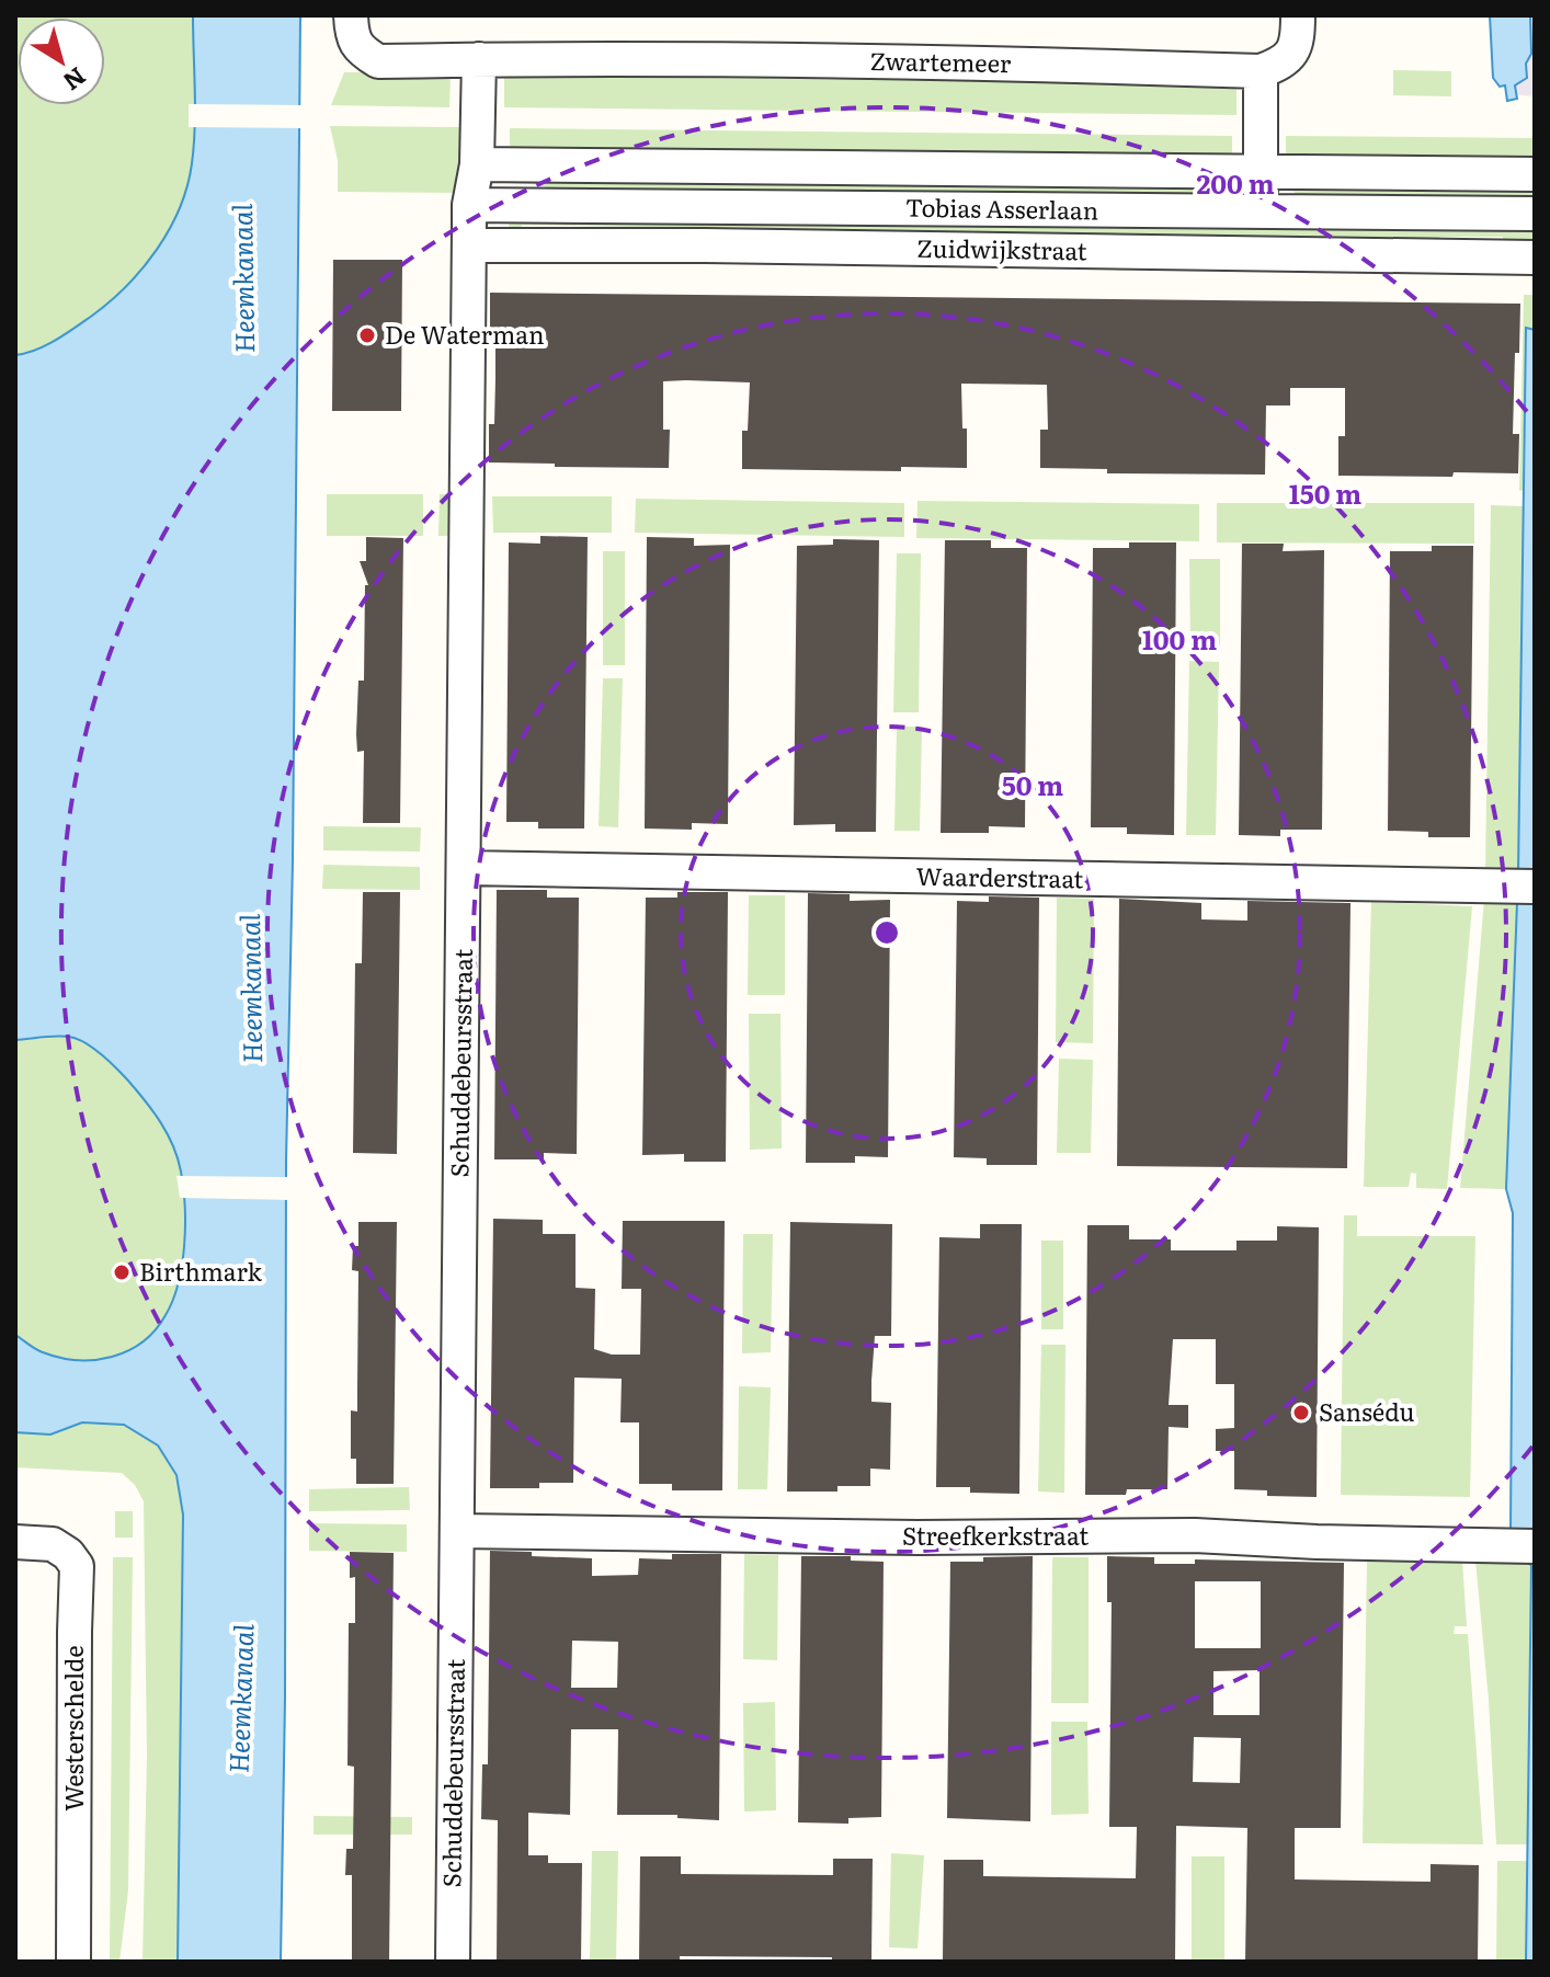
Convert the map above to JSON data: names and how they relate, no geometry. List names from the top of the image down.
{
  "streets": {
    "street": [
      "Zwartemeer",
      "Tobias Asserlaan",
      "Zuidwijkstraat",
      "Waarderstraat",
      "Schuddebeursstraat",
      "Streefkerkstraat",
      "Westerschelde"
    ]
  },
  "crossings": [
    ["Tobias Asserlaan", "Schuddebeursstraat"],
    ["Zuidwijkstraat", "Schuddebeursstraat"],
    ["Waarderstraat", "Schuddebeursstraat"],
    ["Schuddebeursstraat", "Streefkerkstraat"]
  ],
  "water": ["Heemkanaal"],
  "places": ["De Waterman", "Birthmark", "Sansédu"],
  "north": "bottom right",
  "rings": [
    "200 m",
    "150 m",
    "100 m",
    "50 m"
  ]
}
